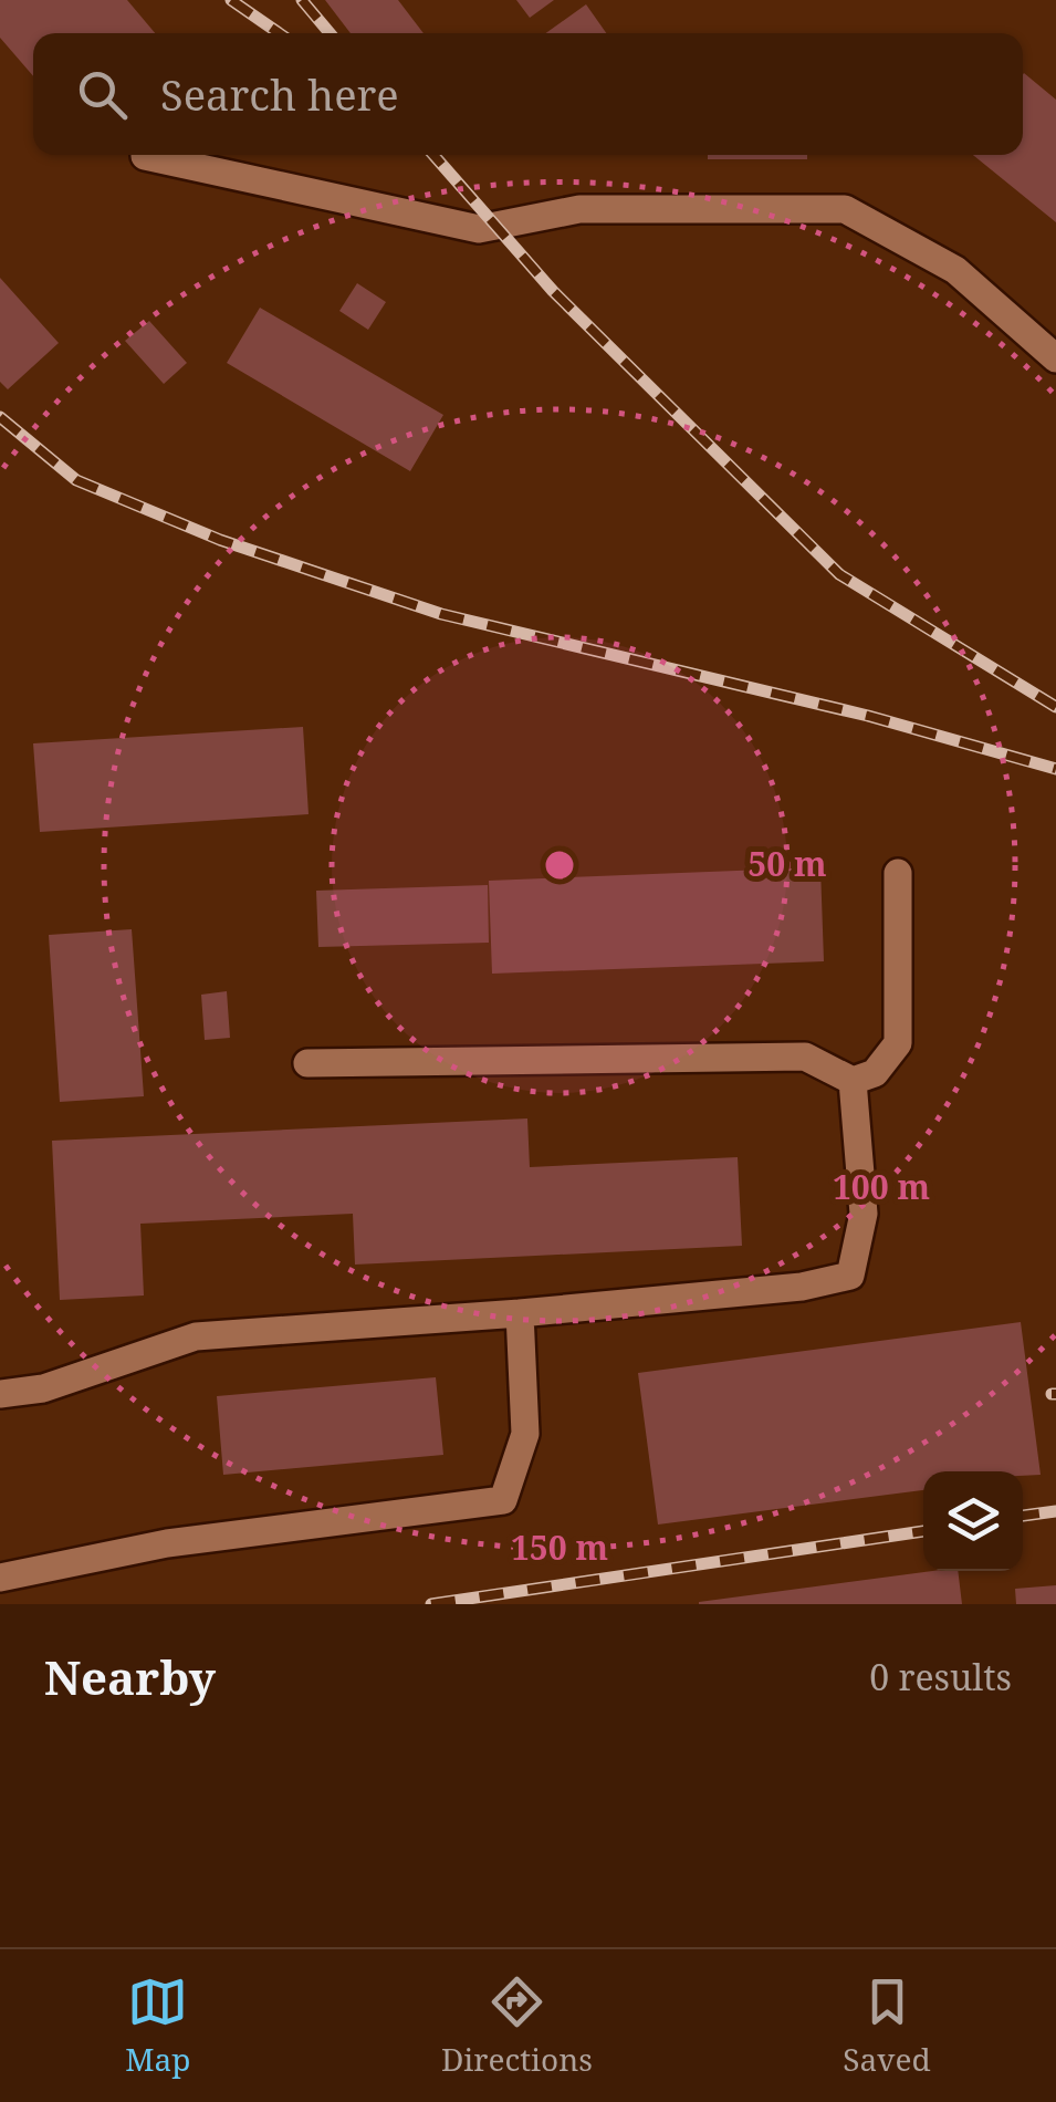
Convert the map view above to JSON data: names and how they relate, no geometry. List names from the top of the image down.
{
  "page": {
    "search": "Search here",
    "heading": ["Nearby", "0 results"],
    "nav": ["Map", "Directions", "Saved"]
  },
  "rings": ["50 m", "100 m", "150 m"]
}
